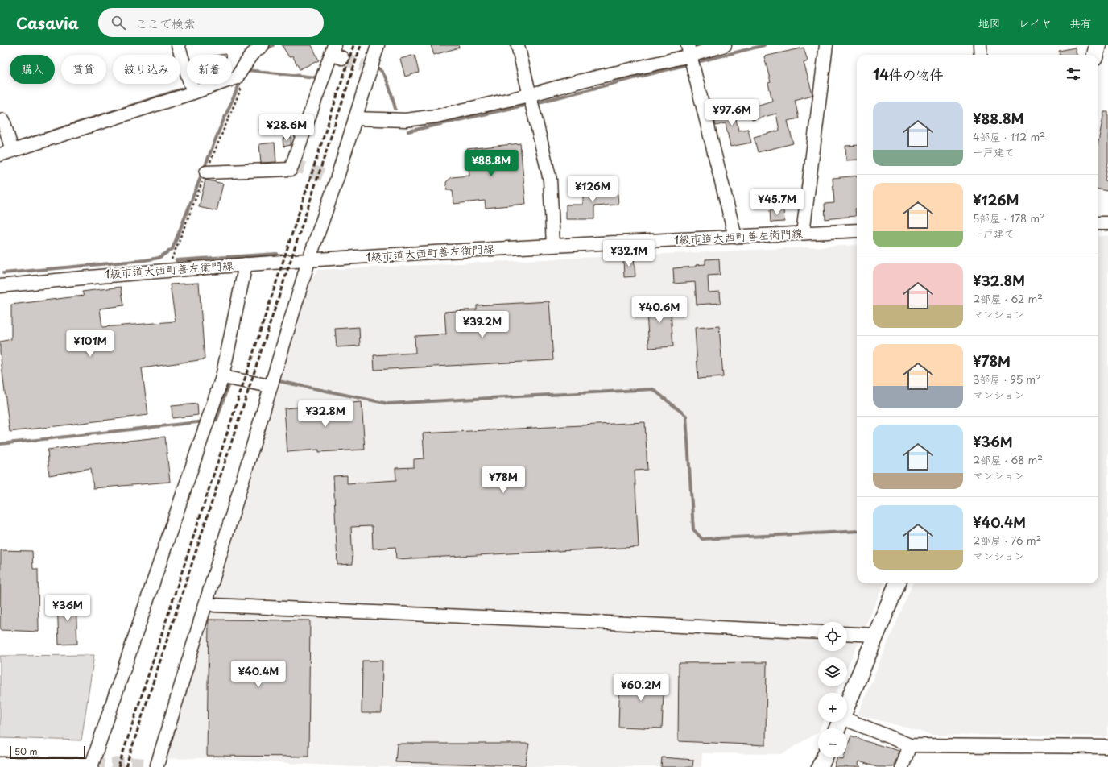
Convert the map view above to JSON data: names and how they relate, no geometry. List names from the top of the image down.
{
  "streets": {
    "street": ["1級市道大西町善左衛門線"]
  },
  "scale_bar": "50 m",
  "page": {
    "header": "Casavia",
    "search": "ここで検索",
    "nav": ["地図", "レイヤ", "共有"],
    "chip": [
      "購入",
      "賃貸",
      "絞り込み",
      "新着"
    ],
    "heading": "14件の物件",
    "list": [
      {
        "name": "¥88.8M",
        "note": "4部屋 · 112 m² · 一戸建て"
      },
      {
        "name": "¥126M",
        "note": "5部屋 · 178 m² · 一戸建て"
      },
      {
        "name": "¥32.8M",
        "note": "2部屋 · 62 m² · マンション"
      },
      {
        "name": "¥78M",
        "note": "3部屋 · 95 m² · マンション"
      },
      {
        "name": "¥36M",
        "note": "2部屋 · 68 m² · マンション"
      },
      {
        "name": "¥40.4M",
        "note": "2部屋 · 76 m² · マンション"
      }
    ],
    "price": [
      "¥97.6M",
      "¥28.6M",
      "¥88.8M",
      "¥126M",
      "¥45.7M",
      "¥32.1M",
      "¥40.6M",
      "¥39.2M",
      "¥101M",
      "¥32.8M",
      "¥78M",
      "¥36M",
      "¥40.4M",
      "¥60.2M"
    ],
    "map_buttons": ["+", "−"],
    "scale": "50 m"
  }
}
